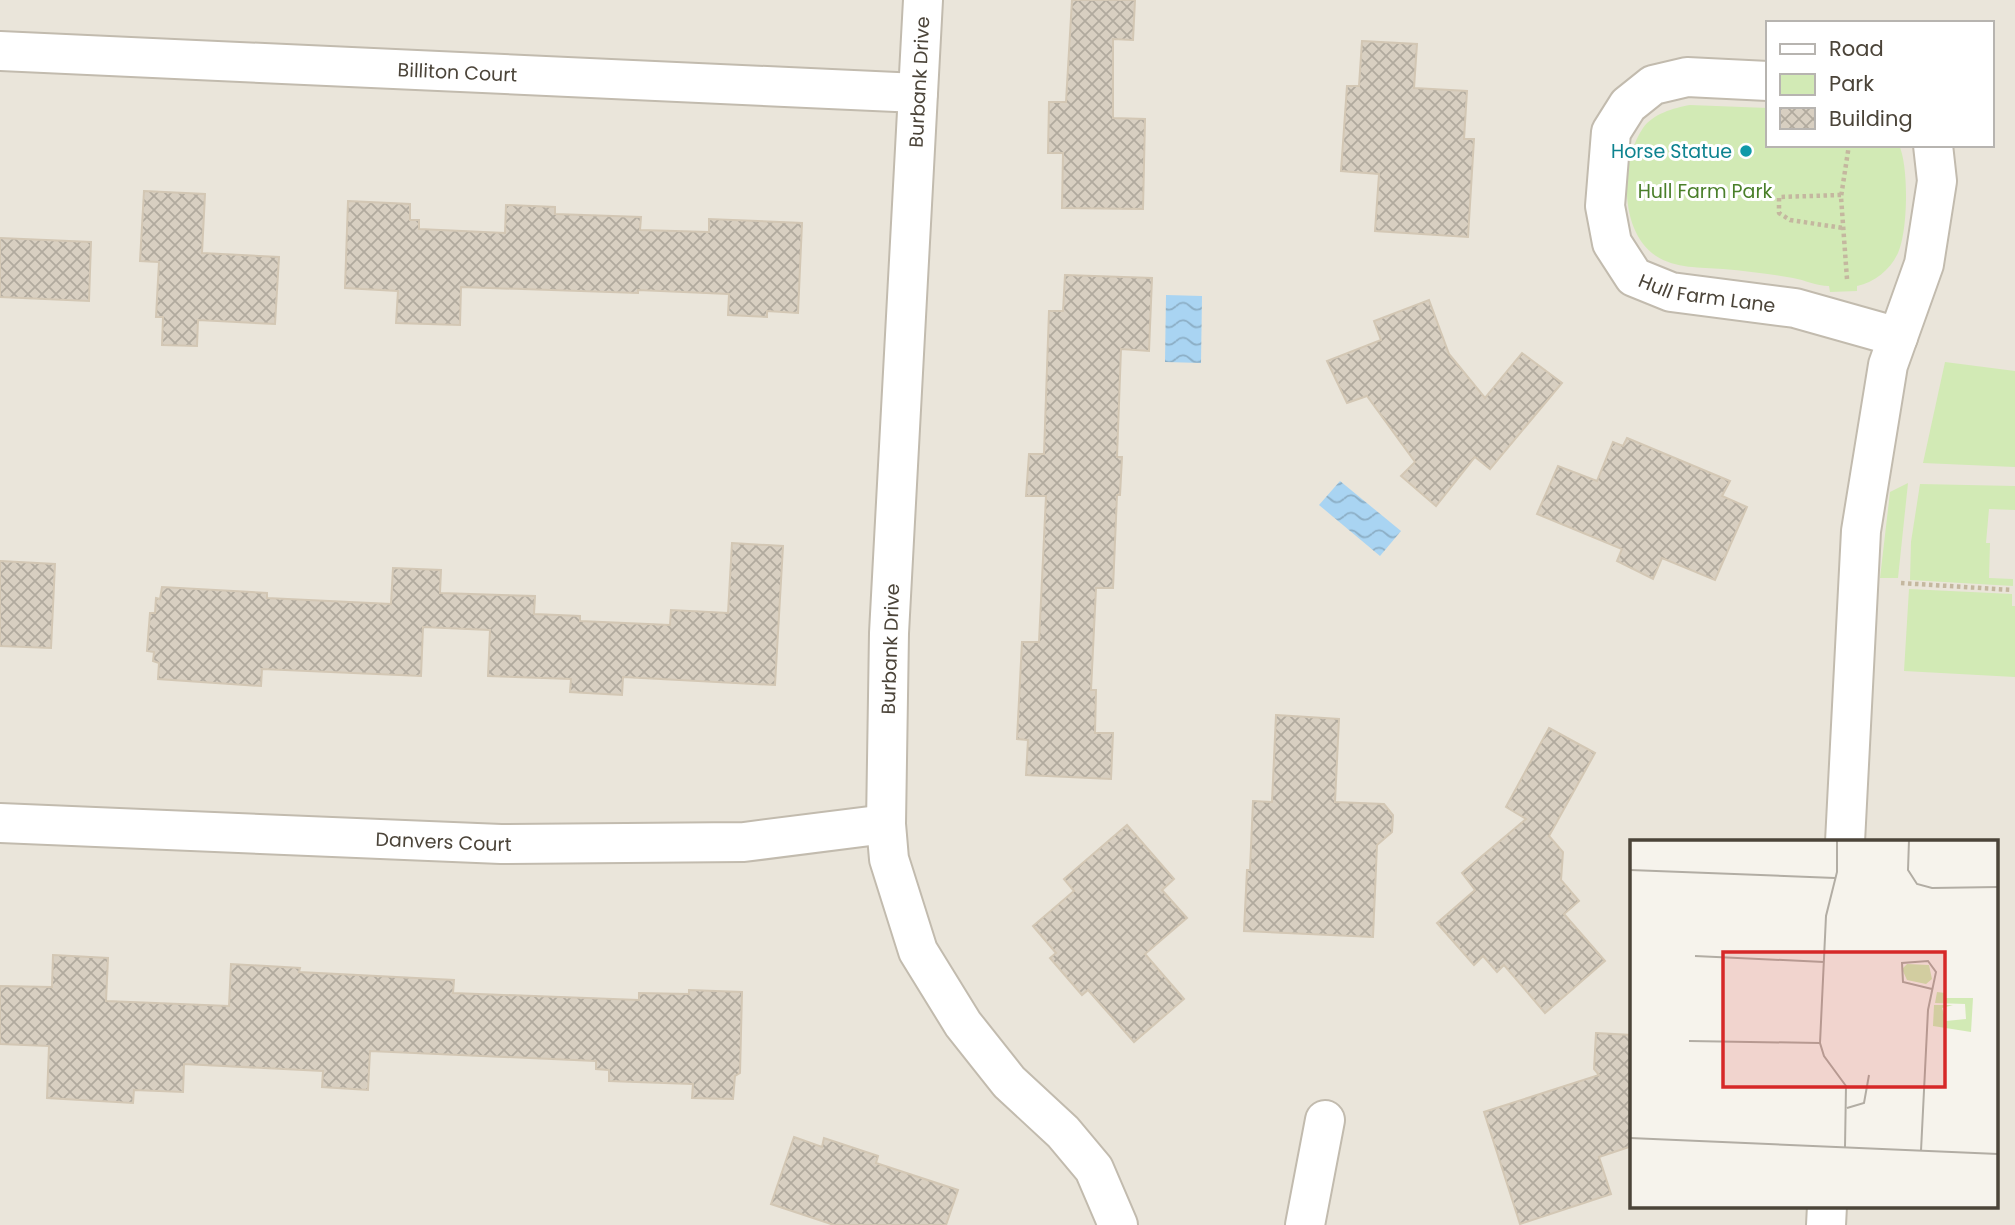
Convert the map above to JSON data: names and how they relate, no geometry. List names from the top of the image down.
{
  "streets": {
    "street": [
      "Billiton Court",
      "Burbank Drive",
      "Hull Farm Lane",
      "Danvers Court"
    ]
  },
  "crossings": [
    ["Billiton Court", "Burbank Drive"],
    ["Burbank Drive", "Danvers Court"]
  ],
  "parks": ["Hull Farm Park"],
  "places": ["Horse Statue"],
  "legend": ["Road", "Park", "Building"]
}
